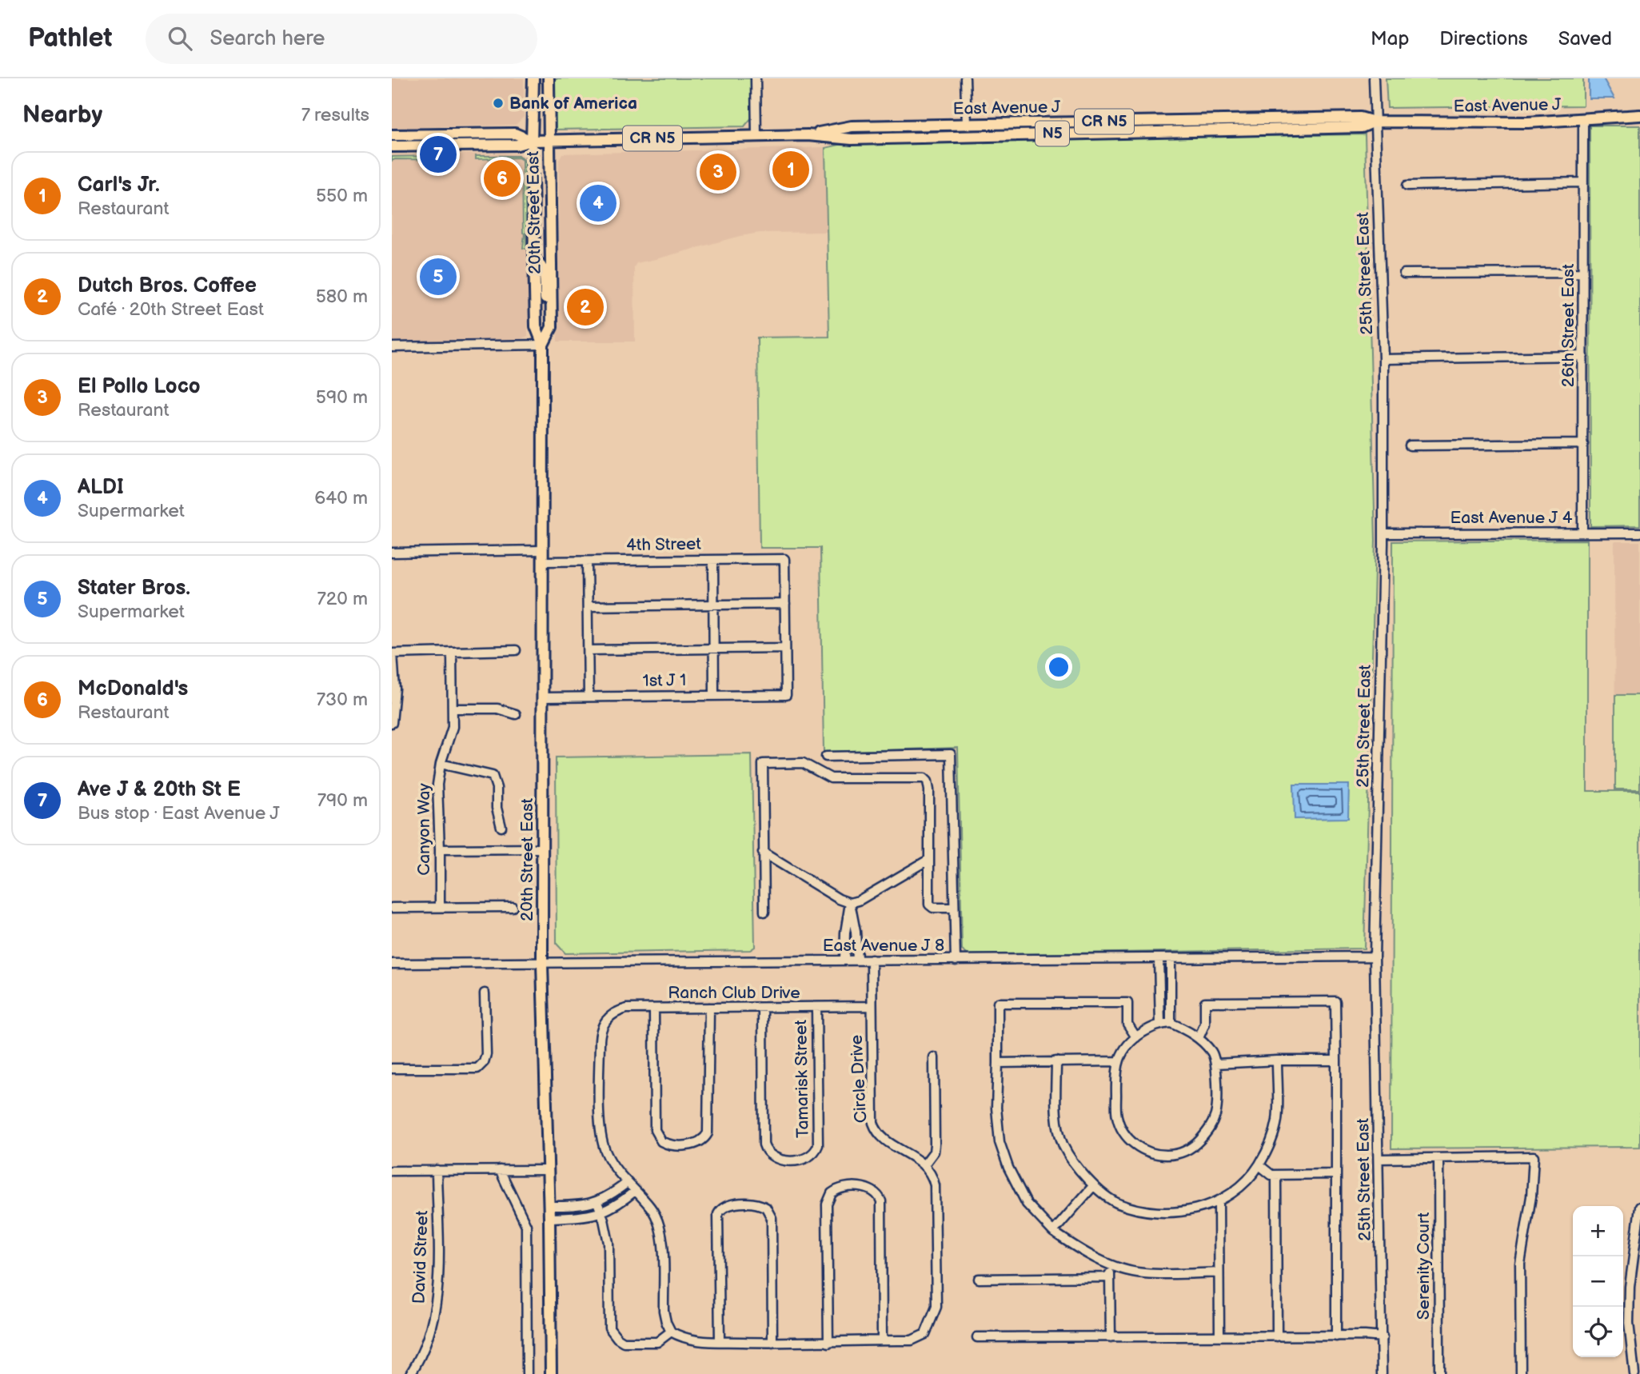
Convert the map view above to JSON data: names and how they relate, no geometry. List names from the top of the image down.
{
  "streets": {
    "main road": [
      "East Avenue J",
      "CR N5",
      "N5",
      "20th Street East"
    ],
    "street": [
      "25th Street East",
      "26th Street East",
      "East Avenue J 4",
      "4th Street",
      "1st J 1",
      "Canyon Way",
      "East Avenue J 8",
      "Ranch Club Drive",
      "Tamarisk Street",
      "Circle Drive",
      "David Street",
      "Serenity Court"
    ]
  },
  "crossings": [
    ["East Avenue J", "20th Street East"],
    ["East Avenue J", "25th Street East"],
    ["East Avenue J", "26th Street East"],
    ["20th Street East", "4th Street"],
    ["20th Street East", "1st J 1"],
    ["20th Street East", "East Avenue J 8"],
    ["25th Street East", "East Avenue J 4"],
    ["25th Street East", "East Avenue J 8"],
    ["26th Street East", "East Avenue J 4"],
    ["East Avenue J 8", "Circle Drive"],
    ["Ranch Club Drive", "Tamarisk Street"],
    ["Ranch Club Drive", "Circle Drive"]
  ],
  "places": ["Bank of America"],
  "page": {
    "header": "Pathlet",
    "search": "Search here",
    "nav": ["Map", "Directions", "Saved"],
    "heading": ["Nearby", "7 results"],
    "pins": [
      "7",
      "1",
      "3",
      "6",
      "4",
      "5",
      "2"
    ],
    "list": [
      {
        "mark": "1",
        "name": "Carl's Jr.",
        "note": "Restaurant",
        "value": "550 m"
      },
      {
        "mark": "2",
        "name": "Dutch Bros. Coffee",
        "note": "Café · 20th Street East",
        "value": "580 m"
      },
      {
        "mark": "3",
        "name": "El Pollo Loco",
        "note": "Restaurant",
        "value": "590 m"
      },
      {
        "mark": "4",
        "name": "ALDI",
        "note": "Supermarket",
        "value": "640 m"
      },
      {
        "mark": "5",
        "name": "Stater Bros.",
        "note": "Supermarket",
        "value": "720 m"
      },
      {
        "mark": "6",
        "name": "McDonald's",
        "note": "Restaurant",
        "value": "730 m"
      },
      {
        "mark": "7",
        "name": "Ave J & 20th St E",
        "note": "Bus stop · East Avenue J",
        "value": "790 m"
      }
    ],
    "map_buttons": ["+", "−"]
  }
}
